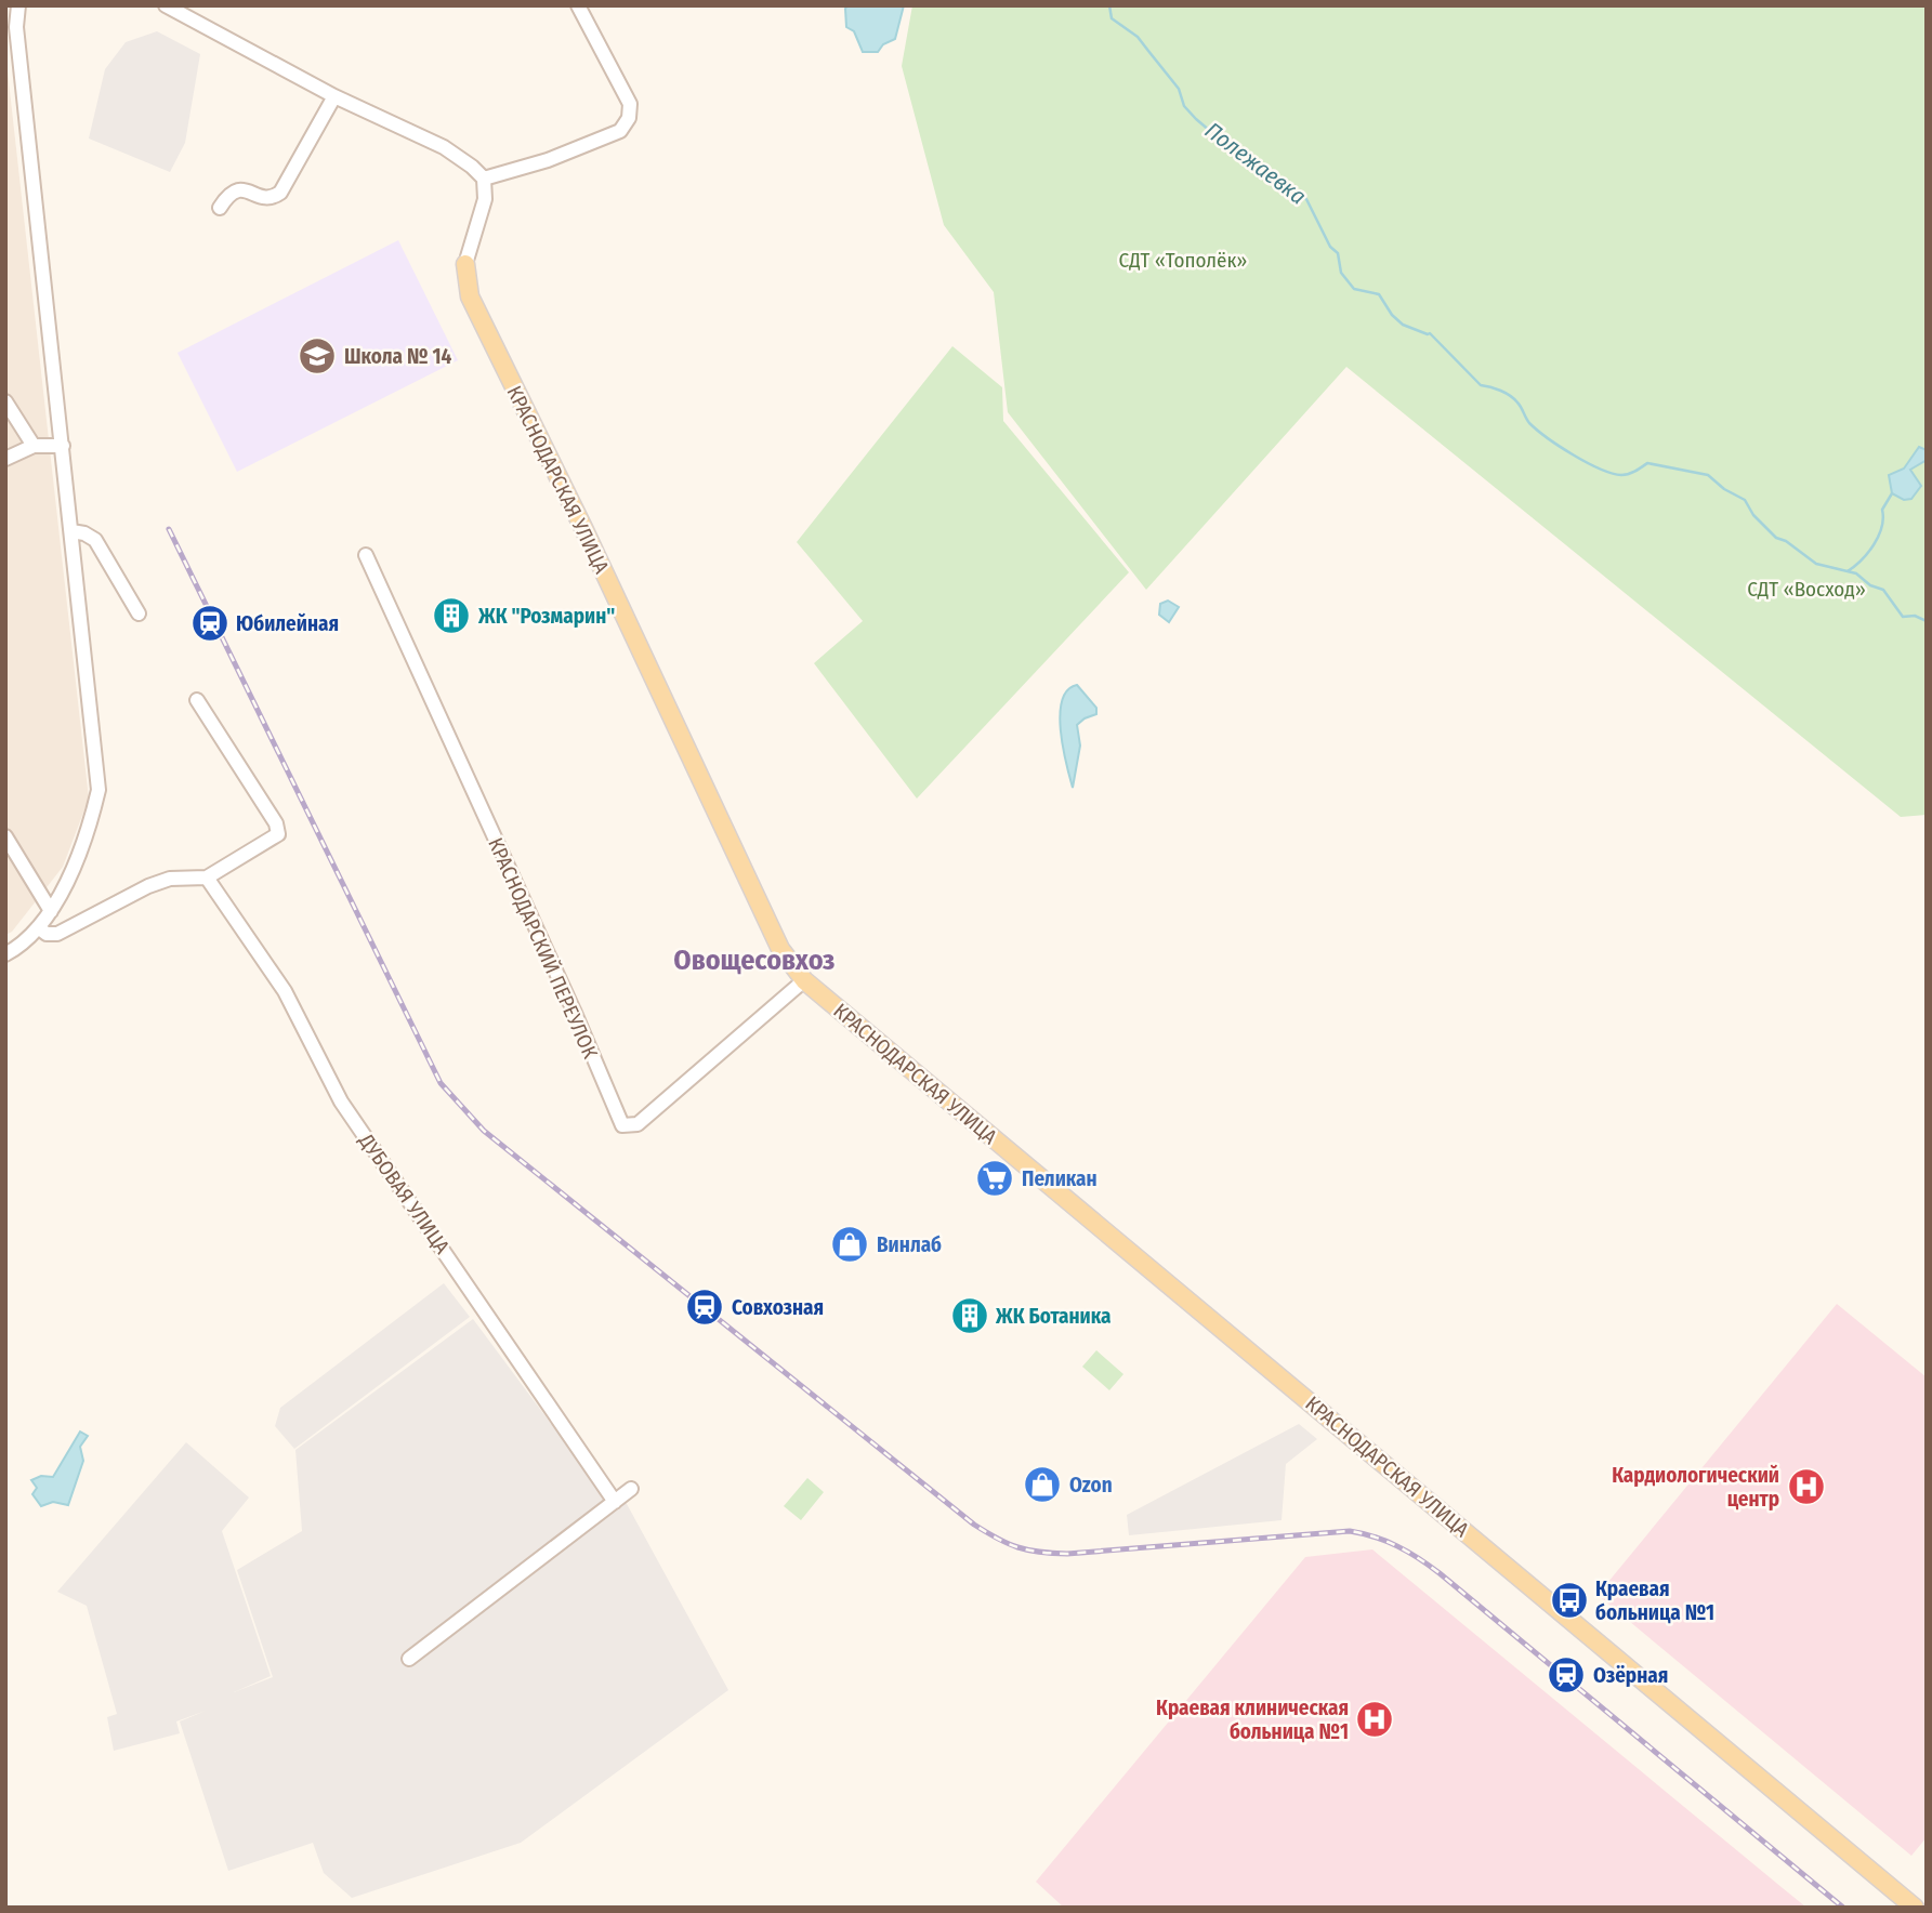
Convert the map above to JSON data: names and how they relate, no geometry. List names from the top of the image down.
{
  "streets": {
    "main road": ["КРАСНОДАРСКАЯ УЛИЦА"],
    "street": ["КРАСНОДАРСКИЙ ПЕРЕУЛОК", "ДУБОВАЯ УЛИЦА"]
  },
  "crossings": [
    ["КРАСНОДАРСКАЯ УЛИЦА", "КРАСНОДАРСКИЙ ПЕРЕУЛОК"]
  ],
  "districts": ["Овощесовхоз"],
  "water": ["Полежаевка"],
  "parks": ["СДТ «Тополёк»", "СДТ «Восход»"],
  "places": {
    "school or university": ["Школа № 14"],
    "building": ["ЖК \"Розмарин\"", "ЖК Ботаника"],
    "station": ["Юбилейная", "Совхозная", "Озёрная"],
    "supermarket": ["Пеликан"],
    "shop": ["Винлаб", "Ozon"],
    "hospital": ["Кардиологический центр", "Краевая клиническая больница №1"],
    "bus stop": ["Краевая больница №1"]
  }
}
